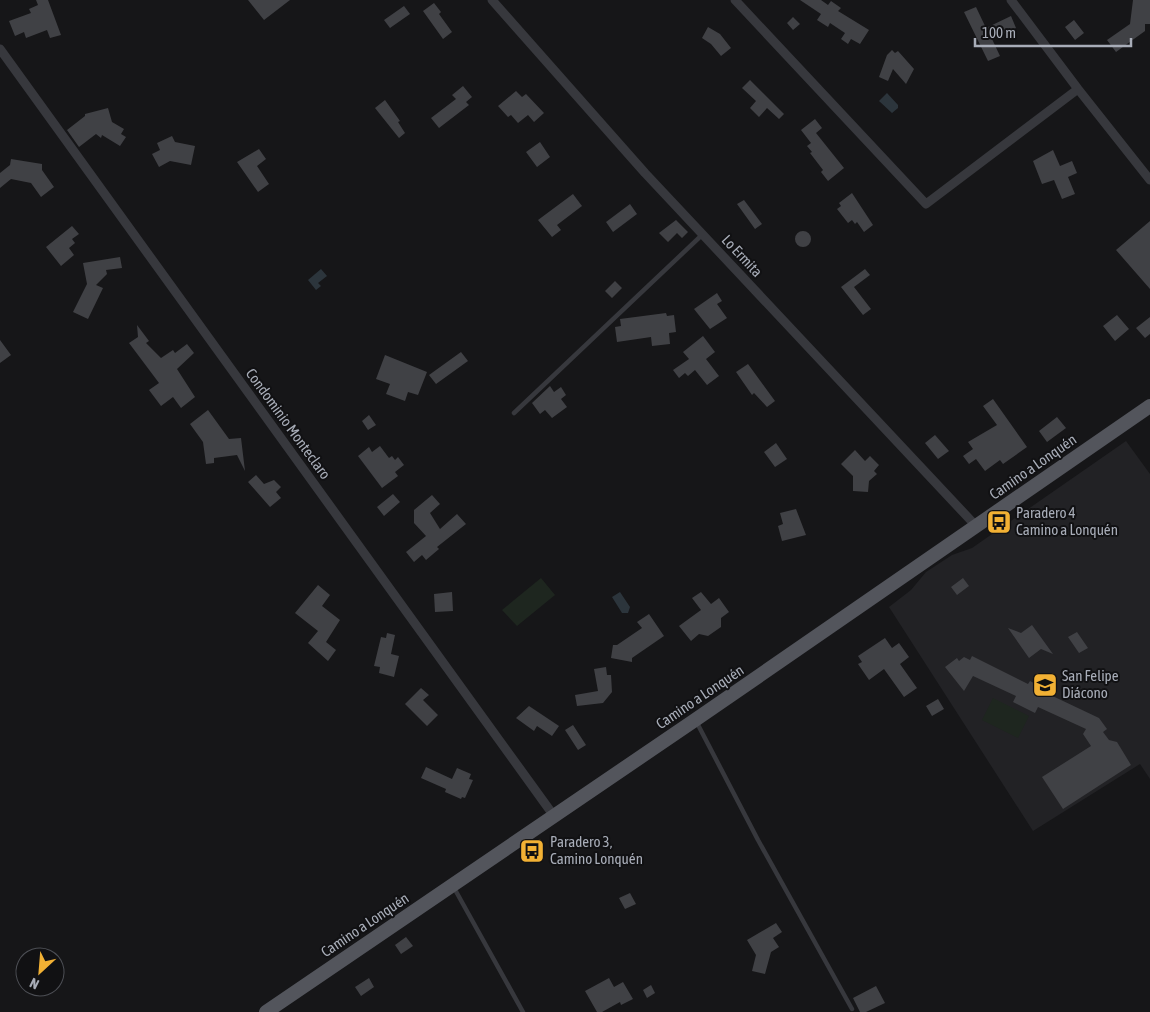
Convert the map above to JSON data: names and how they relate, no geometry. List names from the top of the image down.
{
  "streets": {
    "main road": ["Camino a Lonquén"],
    "street": ["Lo Ermita", "Condominio Monteclaro"]
  },
  "crossings": [
    ["Lo Ermita", "Camino a Lonquén"],
    ["Condominio Monteclaro", "Camino a Lonquén"]
  ],
  "places": {
    "bus stop": ["Paradero 4 Camino a Lonquén", "Paradero 3, Camino Lonquén"],
    "school or university": ["San Felipe Diácono"]
  },
  "scale_bar": "100 m",
  "north": "bottom left"
}
